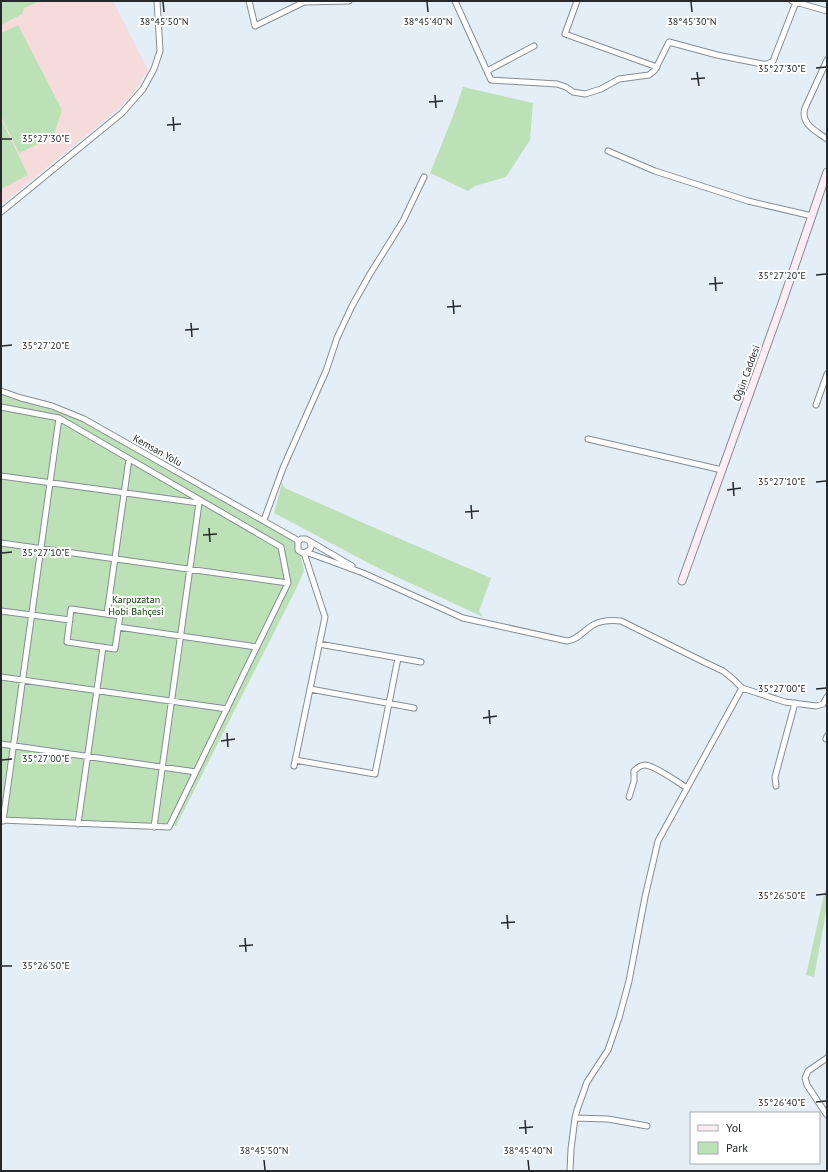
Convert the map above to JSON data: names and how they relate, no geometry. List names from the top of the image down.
{
  "streets": {
    "street": ["Öğün Caddesi", "Kemsan Yolu"]
  },
  "parks": ["Karpuzatan Hobi Bahçesi"],
  "legend": ["Yol", "Park"],
  "coordinates": [
    "38°45'50\"N",
    "38°45'40\"N",
    "38°45'30\"N",
    "35°27'30\"E",
    "35°27'20\"E",
    "35°27'10\"E",
    "35°27'00\"E",
    "35°26'50\"E",
    "35°26'40\"E"
  ]
}
